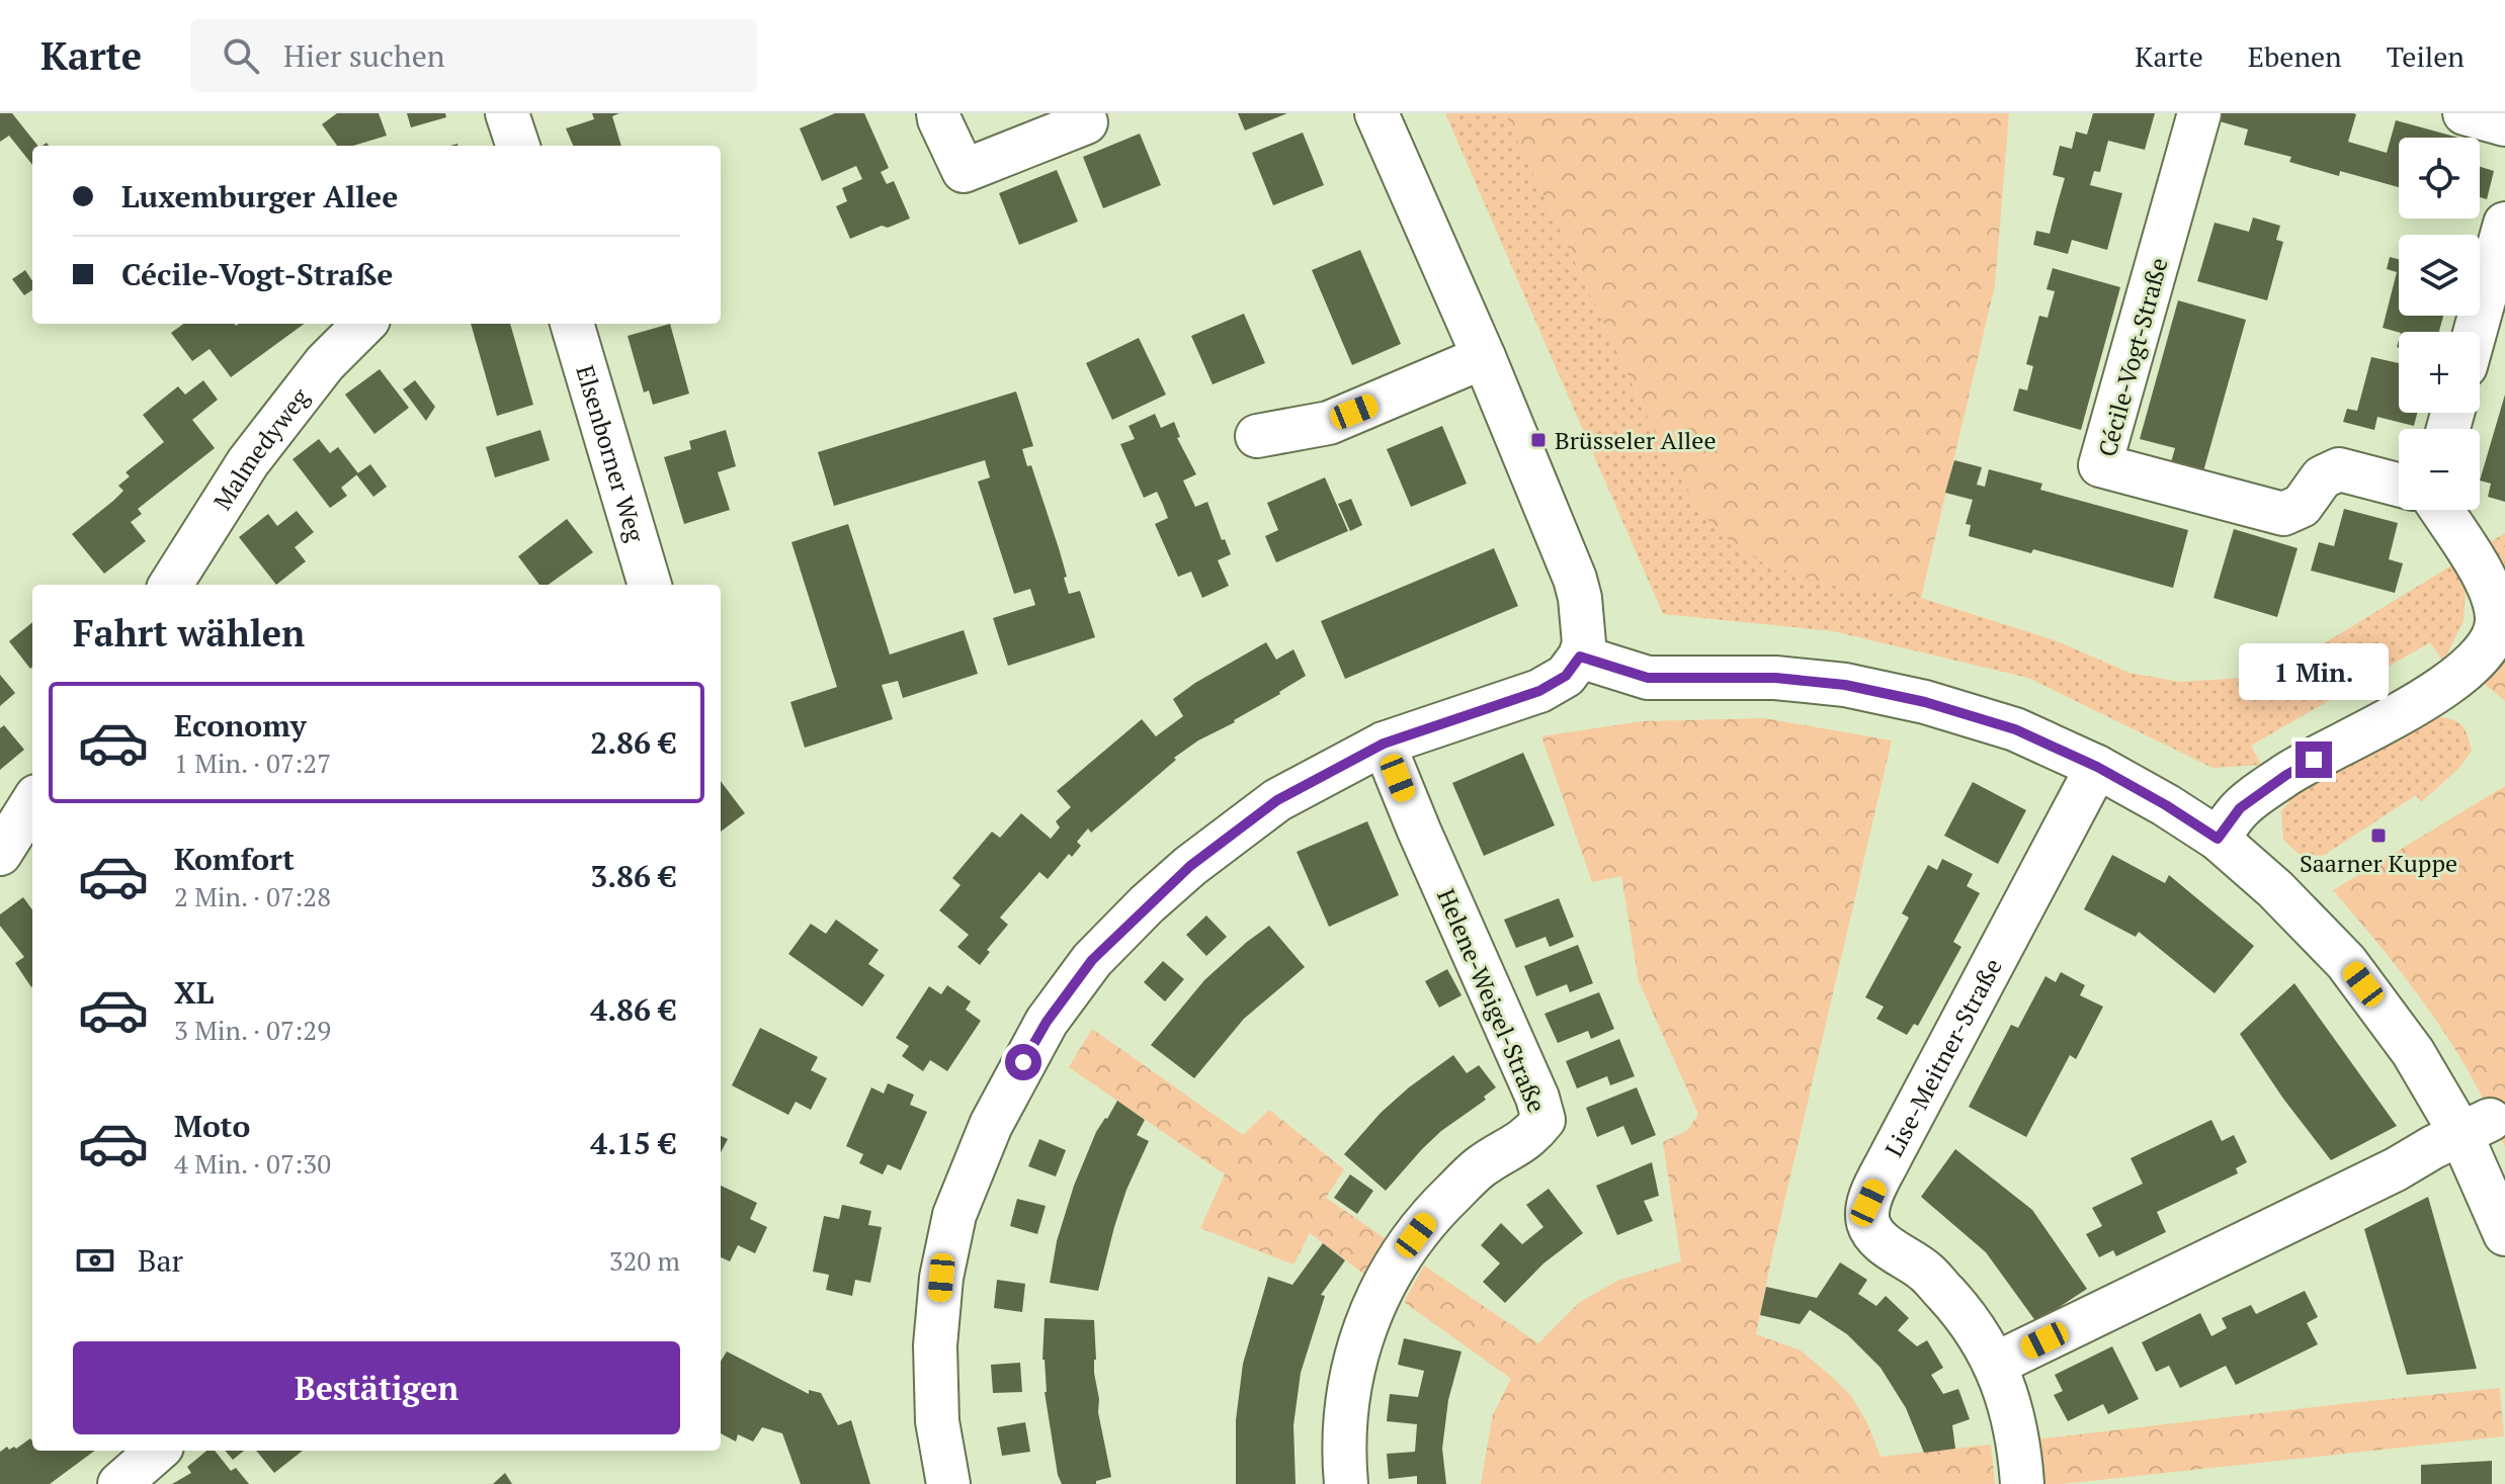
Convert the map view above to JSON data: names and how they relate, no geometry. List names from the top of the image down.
{
  "streets": {
    "street": [
      "Cécile-Vogt-Straße",
      "Malmedyweg",
      "Elsenborner Weg",
      "Helene-Weigel-Straße",
      "Lise-Meitner-Straße"
    ]
  },
  "places": {
    "transit": ["Brüsseler Allee", "Saarner Kuppe"]
  },
  "page": {
    "header": "Karte",
    "search": "Hier suchen",
    "nav": ["Karte", "Ebenen", "Teilen"],
    "map_buttons": ["+", "−"],
    "banner": ["Luxemburger Allee", "Cécile-Vogt-Straße"],
    "heading": "Fahrt wählen",
    "bubble": "1 Min.",
    "list": [
      {
        "name": "Economy",
        "note": "1 Min. · 07:27",
        "value": "2.86 €"
      },
      {
        "name": "Komfort",
        "note": "2 Min. · 07:28",
        "value": "3.86 €"
      },
      {
        "name": "XL",
        "note": "3 Min. · 07:29",
        "value": "4.86 €"
      },
      {
        "name": "Moto",
        "note": "4 Min. · 07:30",
        "value": "4.15 €"
      }
    ],
    "pay": ["Bar", "320 m"],
    "buttons": "Bestätigen"
  }
}
